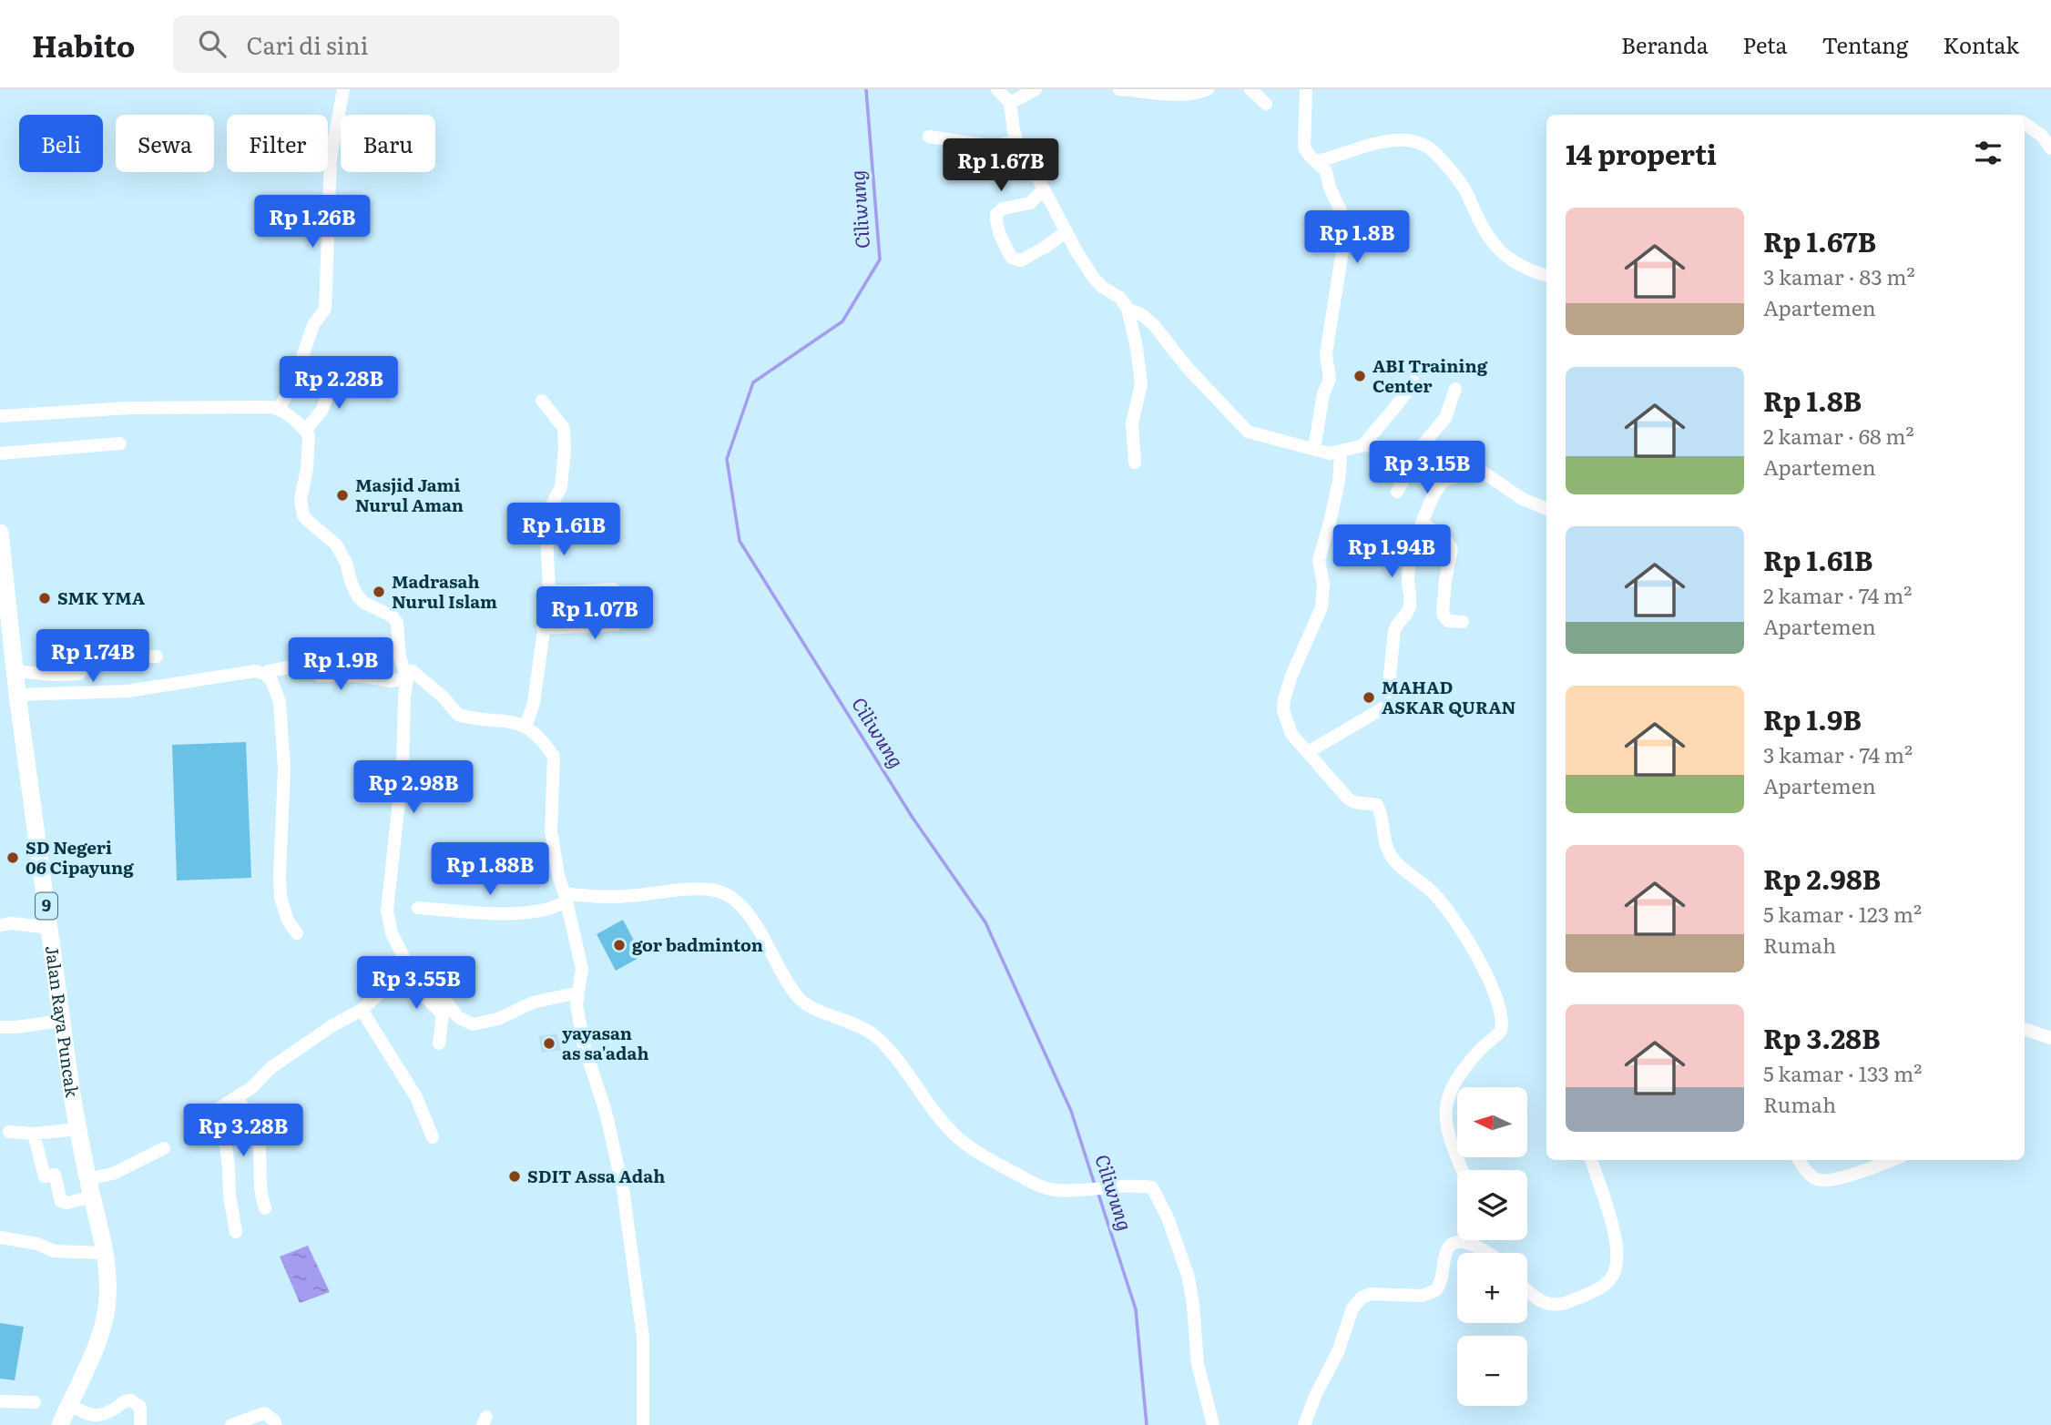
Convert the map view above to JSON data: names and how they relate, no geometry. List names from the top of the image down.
{
  "streets": {
    "highway": ["9", "Jalan Raya Puncak"]
  },
  "water": ["Ciliwung"],
  "places": [
    "ABI Training Center",
    "Masjid Jami Nurul Aman",
    "Madrasah Nurul Islam",
    "SMK YMA",
    "MAHAD ASKAR QURAN",
    "SD Negeri 06 Cipayung",
    "gor badminton",
    "yayasan as sa'adah",
    "SDIT Assa Adah"
  ],
  "north": "left",
  "page": {
    "header": "Habito",
    "search": "Cari di sini",
    "nav": [
      "Beranda",
      "Peta",
      "Tentang",
      "Kontak"
    ],
    "chip": [
      "Beli",
      "Sewa",
      "Filter",
      "Baru"
    ],
    "heading": "14 properti",
    "price": [
      "Rp 1.67B",
      "Rp 1.26B",
      "Rp 1.8B",
      "Rp 2.28B",
      "Rp 3.15B",
      "Rp 1.61B",
      "Rp 1.94B",
      "Rp 1.07B",
      "Rp 1.74B",
      "Rp 1.9B",
      "Rp 2.98B",
      "Rp 1.88B",
      "Rp 3.55B",
      "Rp 3.28B"
    ],
    "list": [
      {
        "name": "Rp 1.67B",
        "note": "3 kamar · 83 m² · Apartemen"
      },
      {
        "name": "Rp 1.8B",
        "note": "2 kamar · 68 m² · Apartemen"
      },
      {
        "name": "Rp 1.61B",
        "note": "2 kamar · 74 m² · Apartemen"
      },
      {
        "name": "Rp 1.9B",
        "note": "3 kamar · 74 m² · Apartemen"
      },
      {
        "name": "Rp 2.98B",
        "note": "5 kamar · 123 m² · Rumah"
      },
      {
        "name": "Rp 3.28B",
        "note": "5 kamar · 133 m² · Rumah"
      }
    ],
    "map_buttons": ["+", "−"]
  }
}
